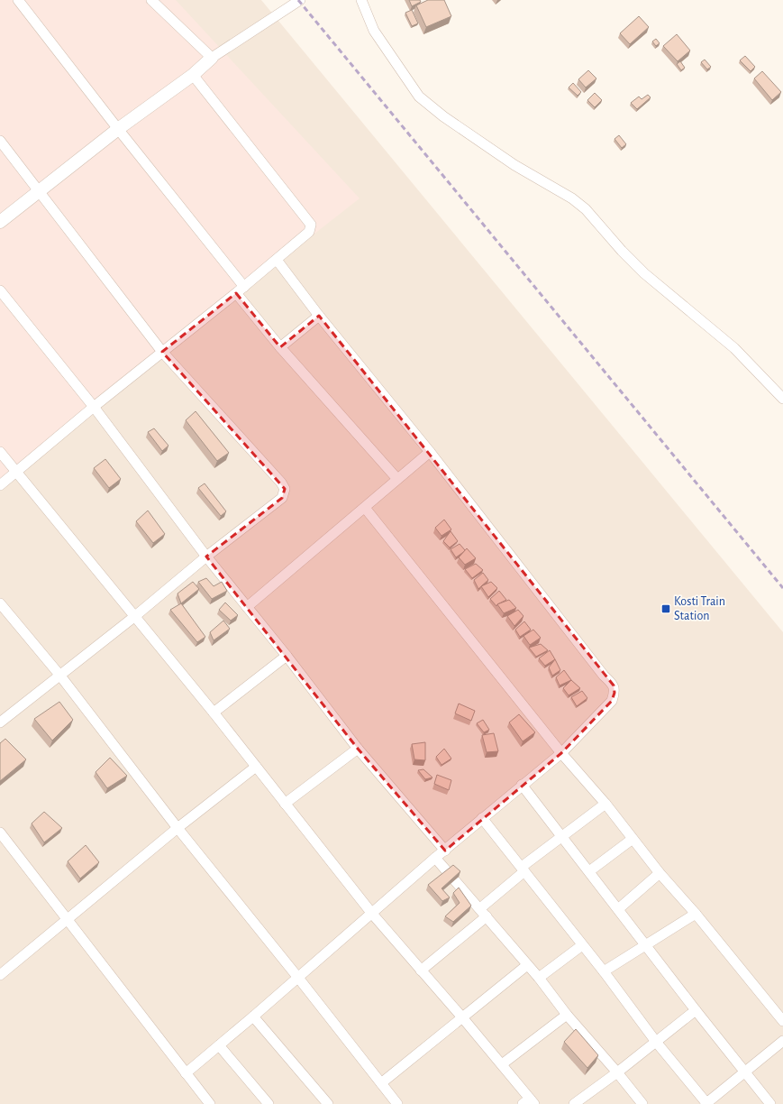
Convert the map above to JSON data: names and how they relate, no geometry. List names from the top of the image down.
{
  "places": {
    "transit": ["Kosti Train Station"]
  }
}
